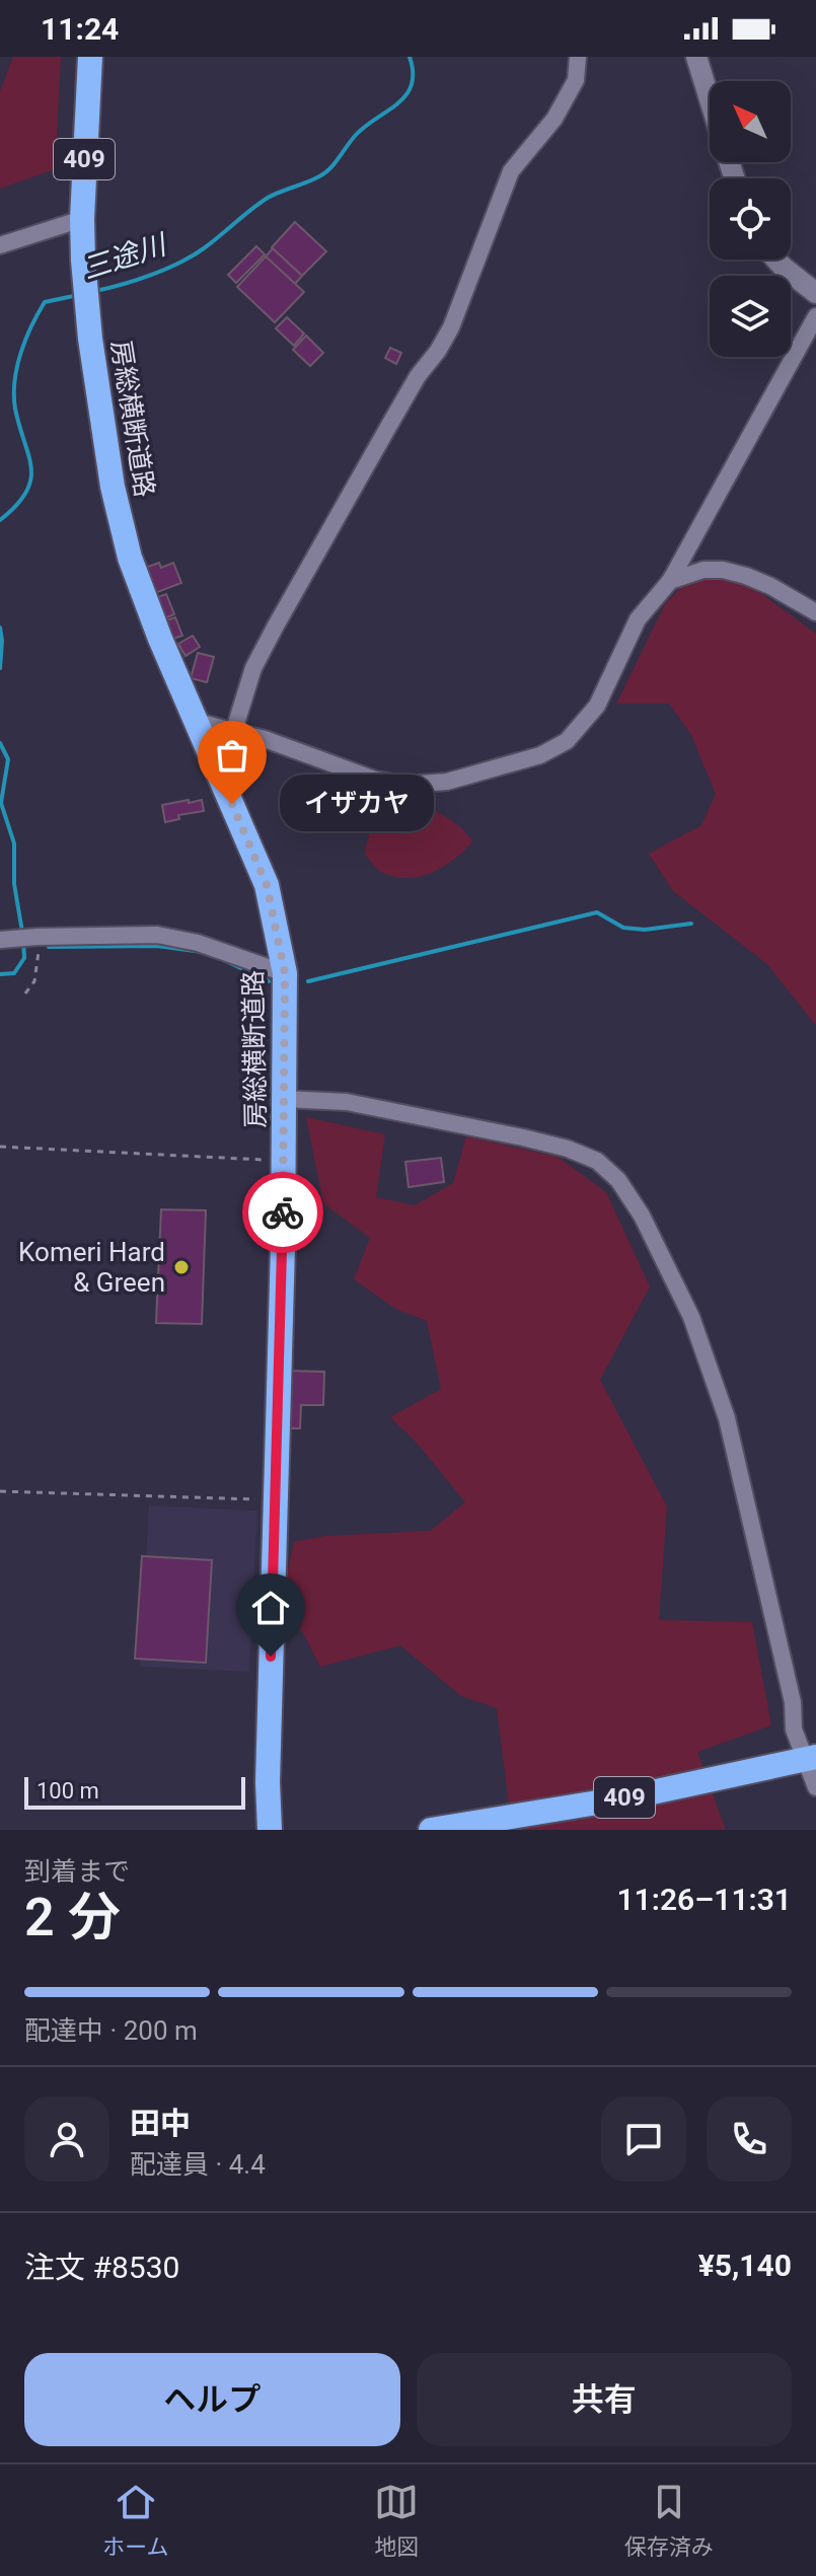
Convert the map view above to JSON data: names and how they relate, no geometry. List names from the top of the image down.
{
  "streets": {
    "highway": ["409", "房総横断道路"]
  },
  "water": ["三途川"],
  "places": ["イザカヤ", "Komeri Hard & Green"],
  "scale_bar": "100 m",
  "north": "top left",
  "page": {
    "status": "11:24",
    "bubble": "イザカヤ",
    "scale": "100 m",
    "heading": ["2 分", "到着まで", "11:26–11:31"],
    "panel": [
      "田中",
      "配達員 · 4.4",
      "注文 #8530",
      "¥5,140"
    ],
    "bar": "配達中 · 200 m",
    "buttons": ["ヘルプ", "共有"],
    "tabs": ["ホーム", "地図", "保存済み"]
  }
}
